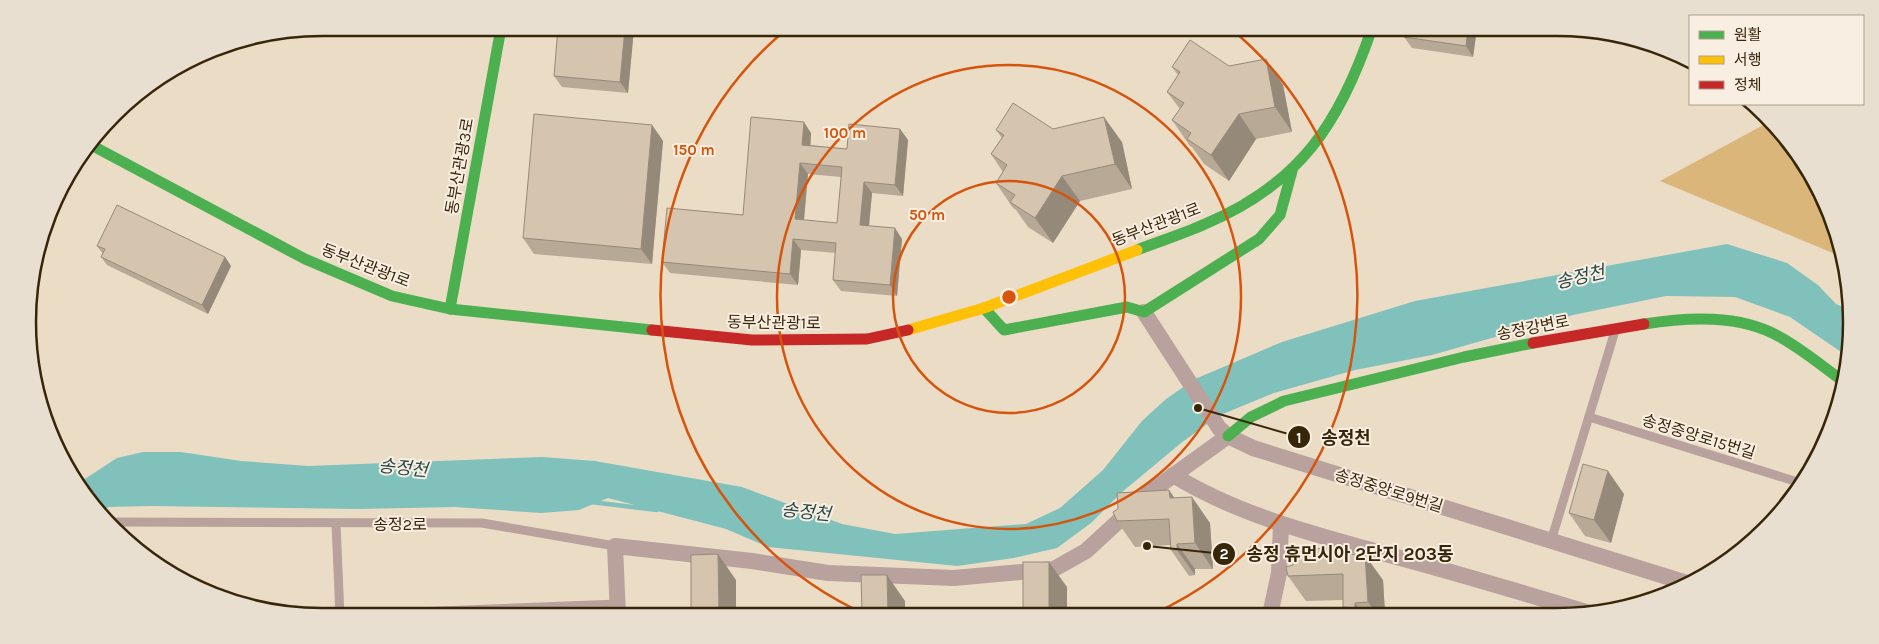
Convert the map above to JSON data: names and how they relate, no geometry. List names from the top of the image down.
{
  "streets": {
    "street": [
      "동부산관광3로",
      "동부산관광1로",
      "송정강변로",
      "송정중앙로9번길"
    ],
    "lane": ["송정중앙로15번길", "송정2로"]
  },
  "crossings": [
    ["동부산관광3로", "동부산관광1로"],
    ["송정강변로", "송정중앙로9번길"]
  ],
  "water": ["송정천"],
  "places": ["송정천", "송정 휴먼시아 2단지 203동"],
  "legend": ["원활", "서행", "정체"],
  "rings": ["100 m", "150 m", "50 m"]
}
